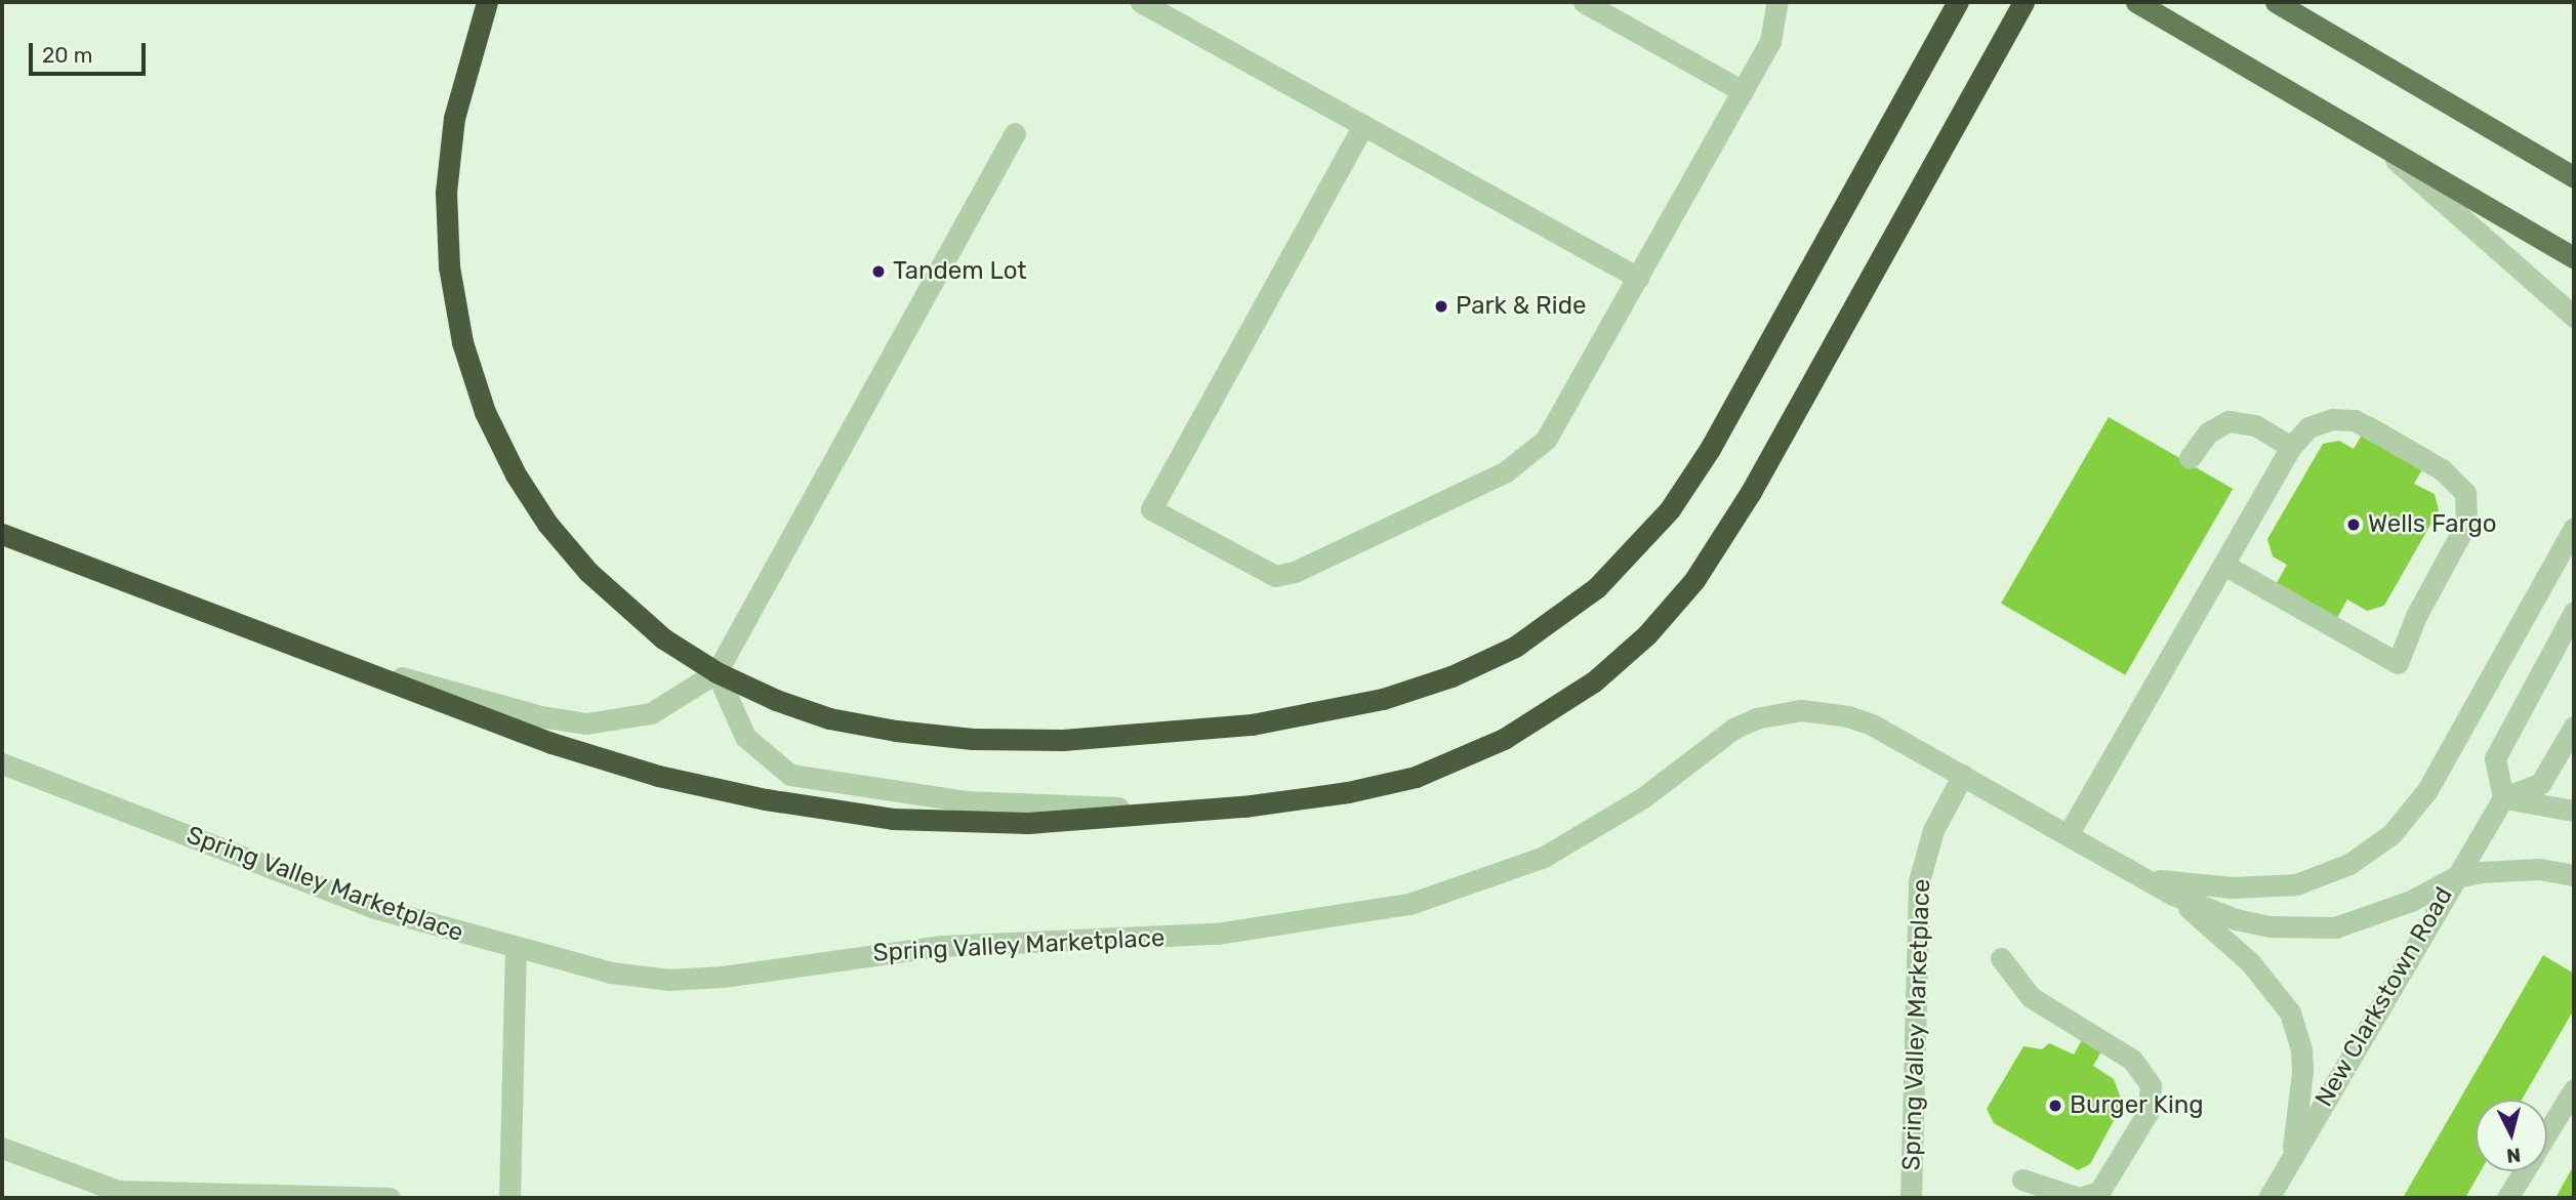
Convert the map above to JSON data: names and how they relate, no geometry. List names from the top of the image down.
{
  "streets": {
    "street": ["Spring Valley Marketplace", "New Clarkstown Road"]
  },
  "crossings": [
    ["Spring Valley Marketplace", "New Clarkstown Road"]
  ],
  "places": [
    "Tandem Lot",
    "Park & Ride",
    "Wells Fargo",
    "Burger King"
  ],
  "scale_bar": "20 m",
  "north": "bottom"
}
